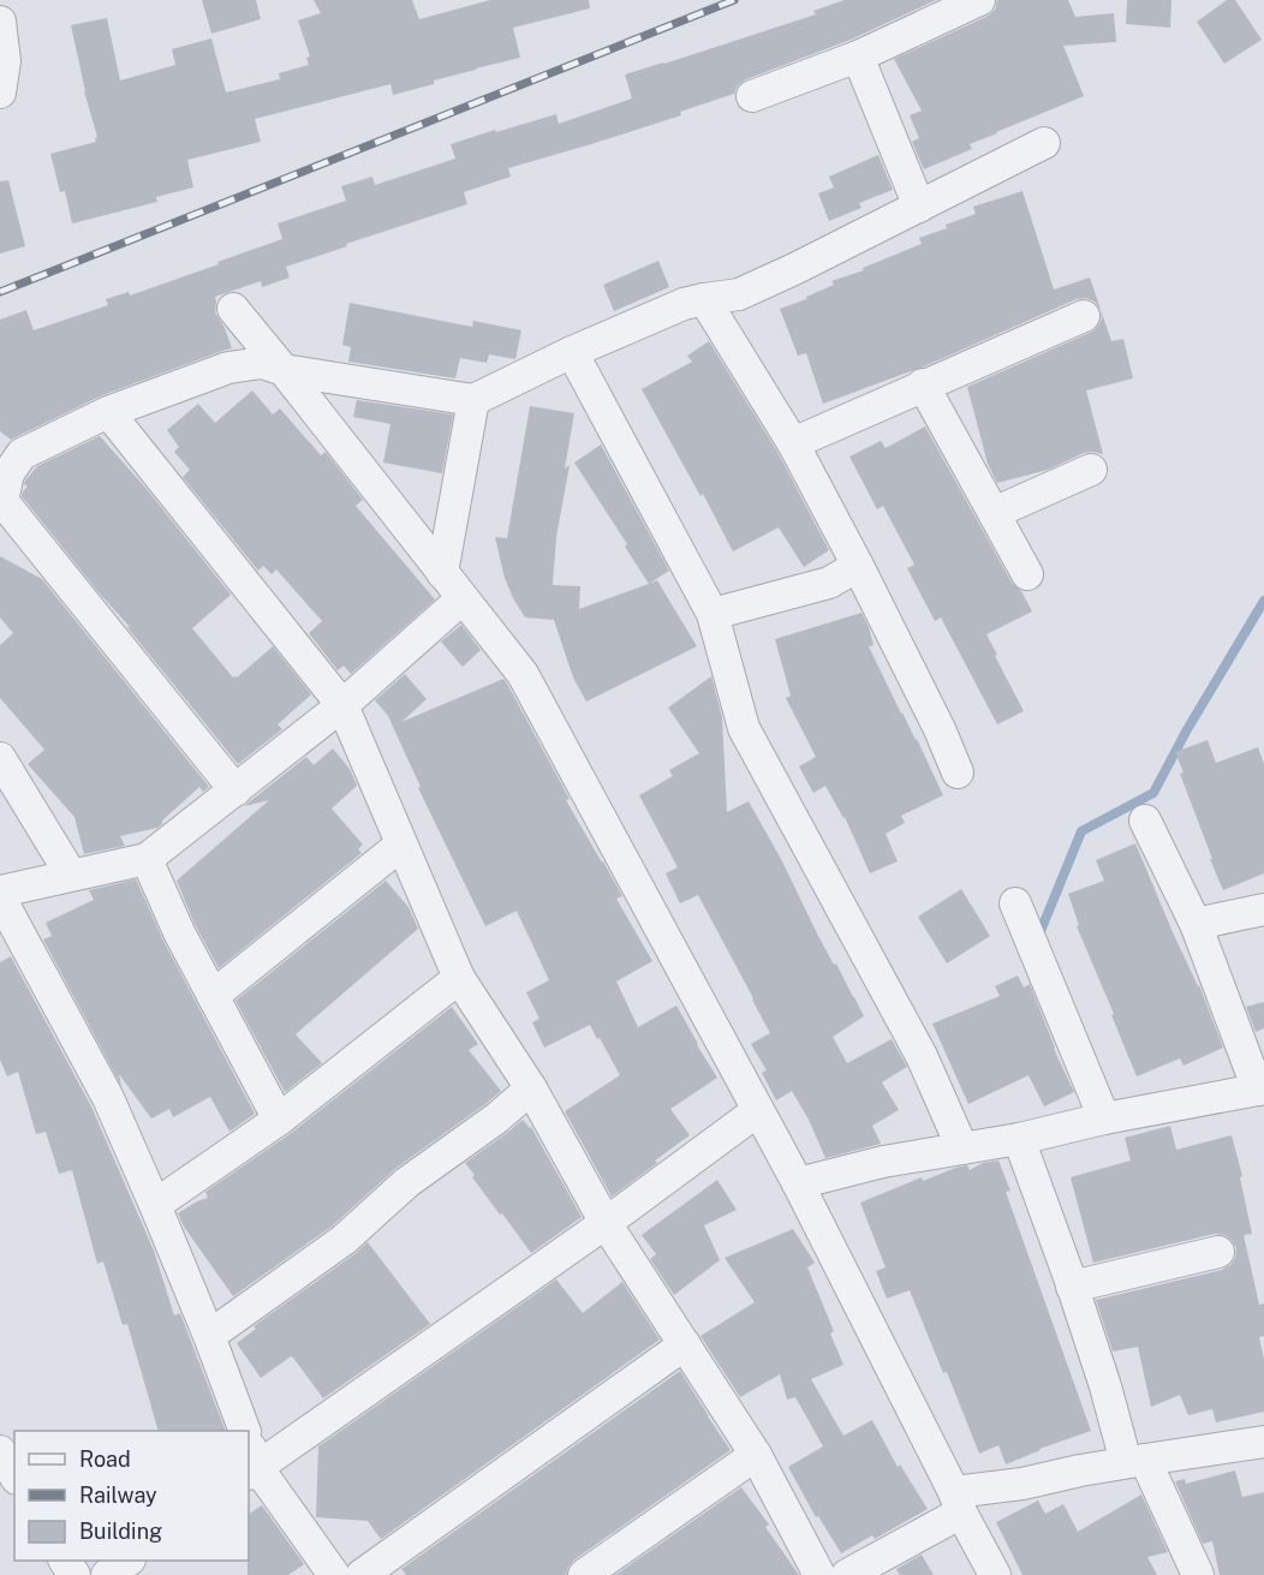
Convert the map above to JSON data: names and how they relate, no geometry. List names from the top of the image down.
{
  "legend": ["Road", "Railway", "Building"]
}
